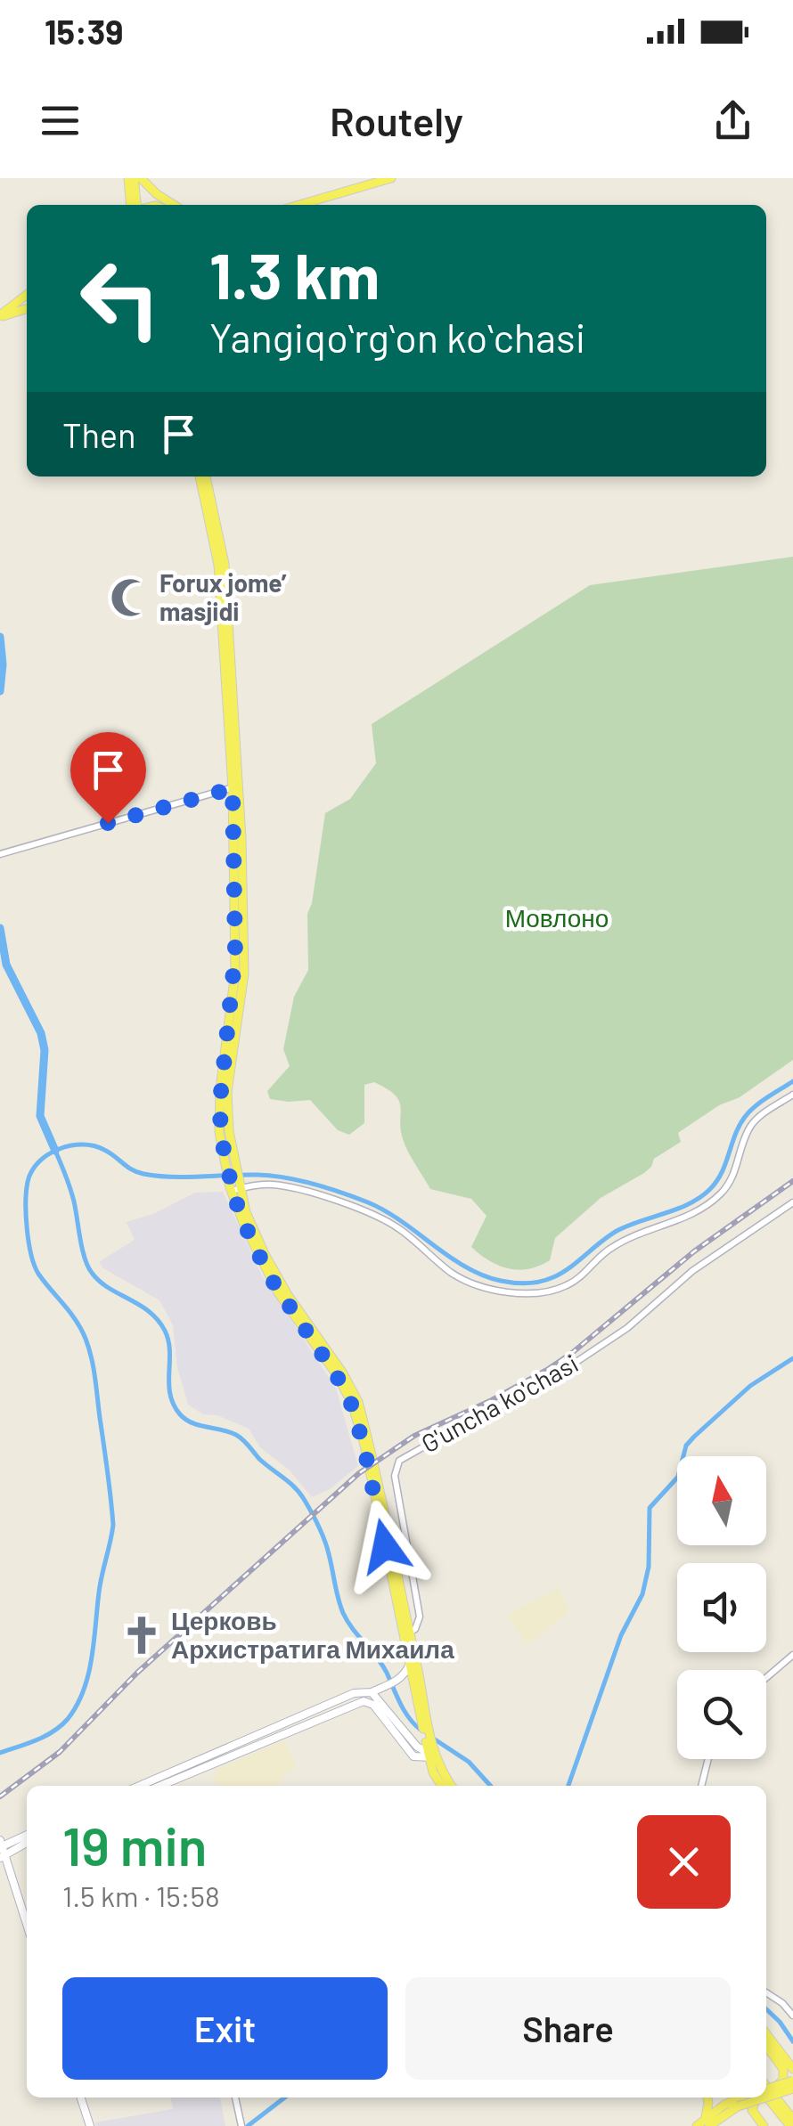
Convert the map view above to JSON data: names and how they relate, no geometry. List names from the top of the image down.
{
  "streets": {
    "street": ["G'uncha ko'chasi"]
  },
  "parks": ["Мовлоно"],
  "places": {
    "mosque": ["Forux jome’ masjidi"],
    "church": ["Церковь Архистратига Михаила"]
  },
  "north": "top",
  "page": {
    "status": "15:39",
    "header": "Routely",
    "turn": ["1.3 km", "Yangiqoʻrgʻon koʻchasi"],
    "then": "Then",
    "heading": ["19 min", "1.5 km · 15:58"],
    "buttons": ["Exit", "Share"]
  }
}
